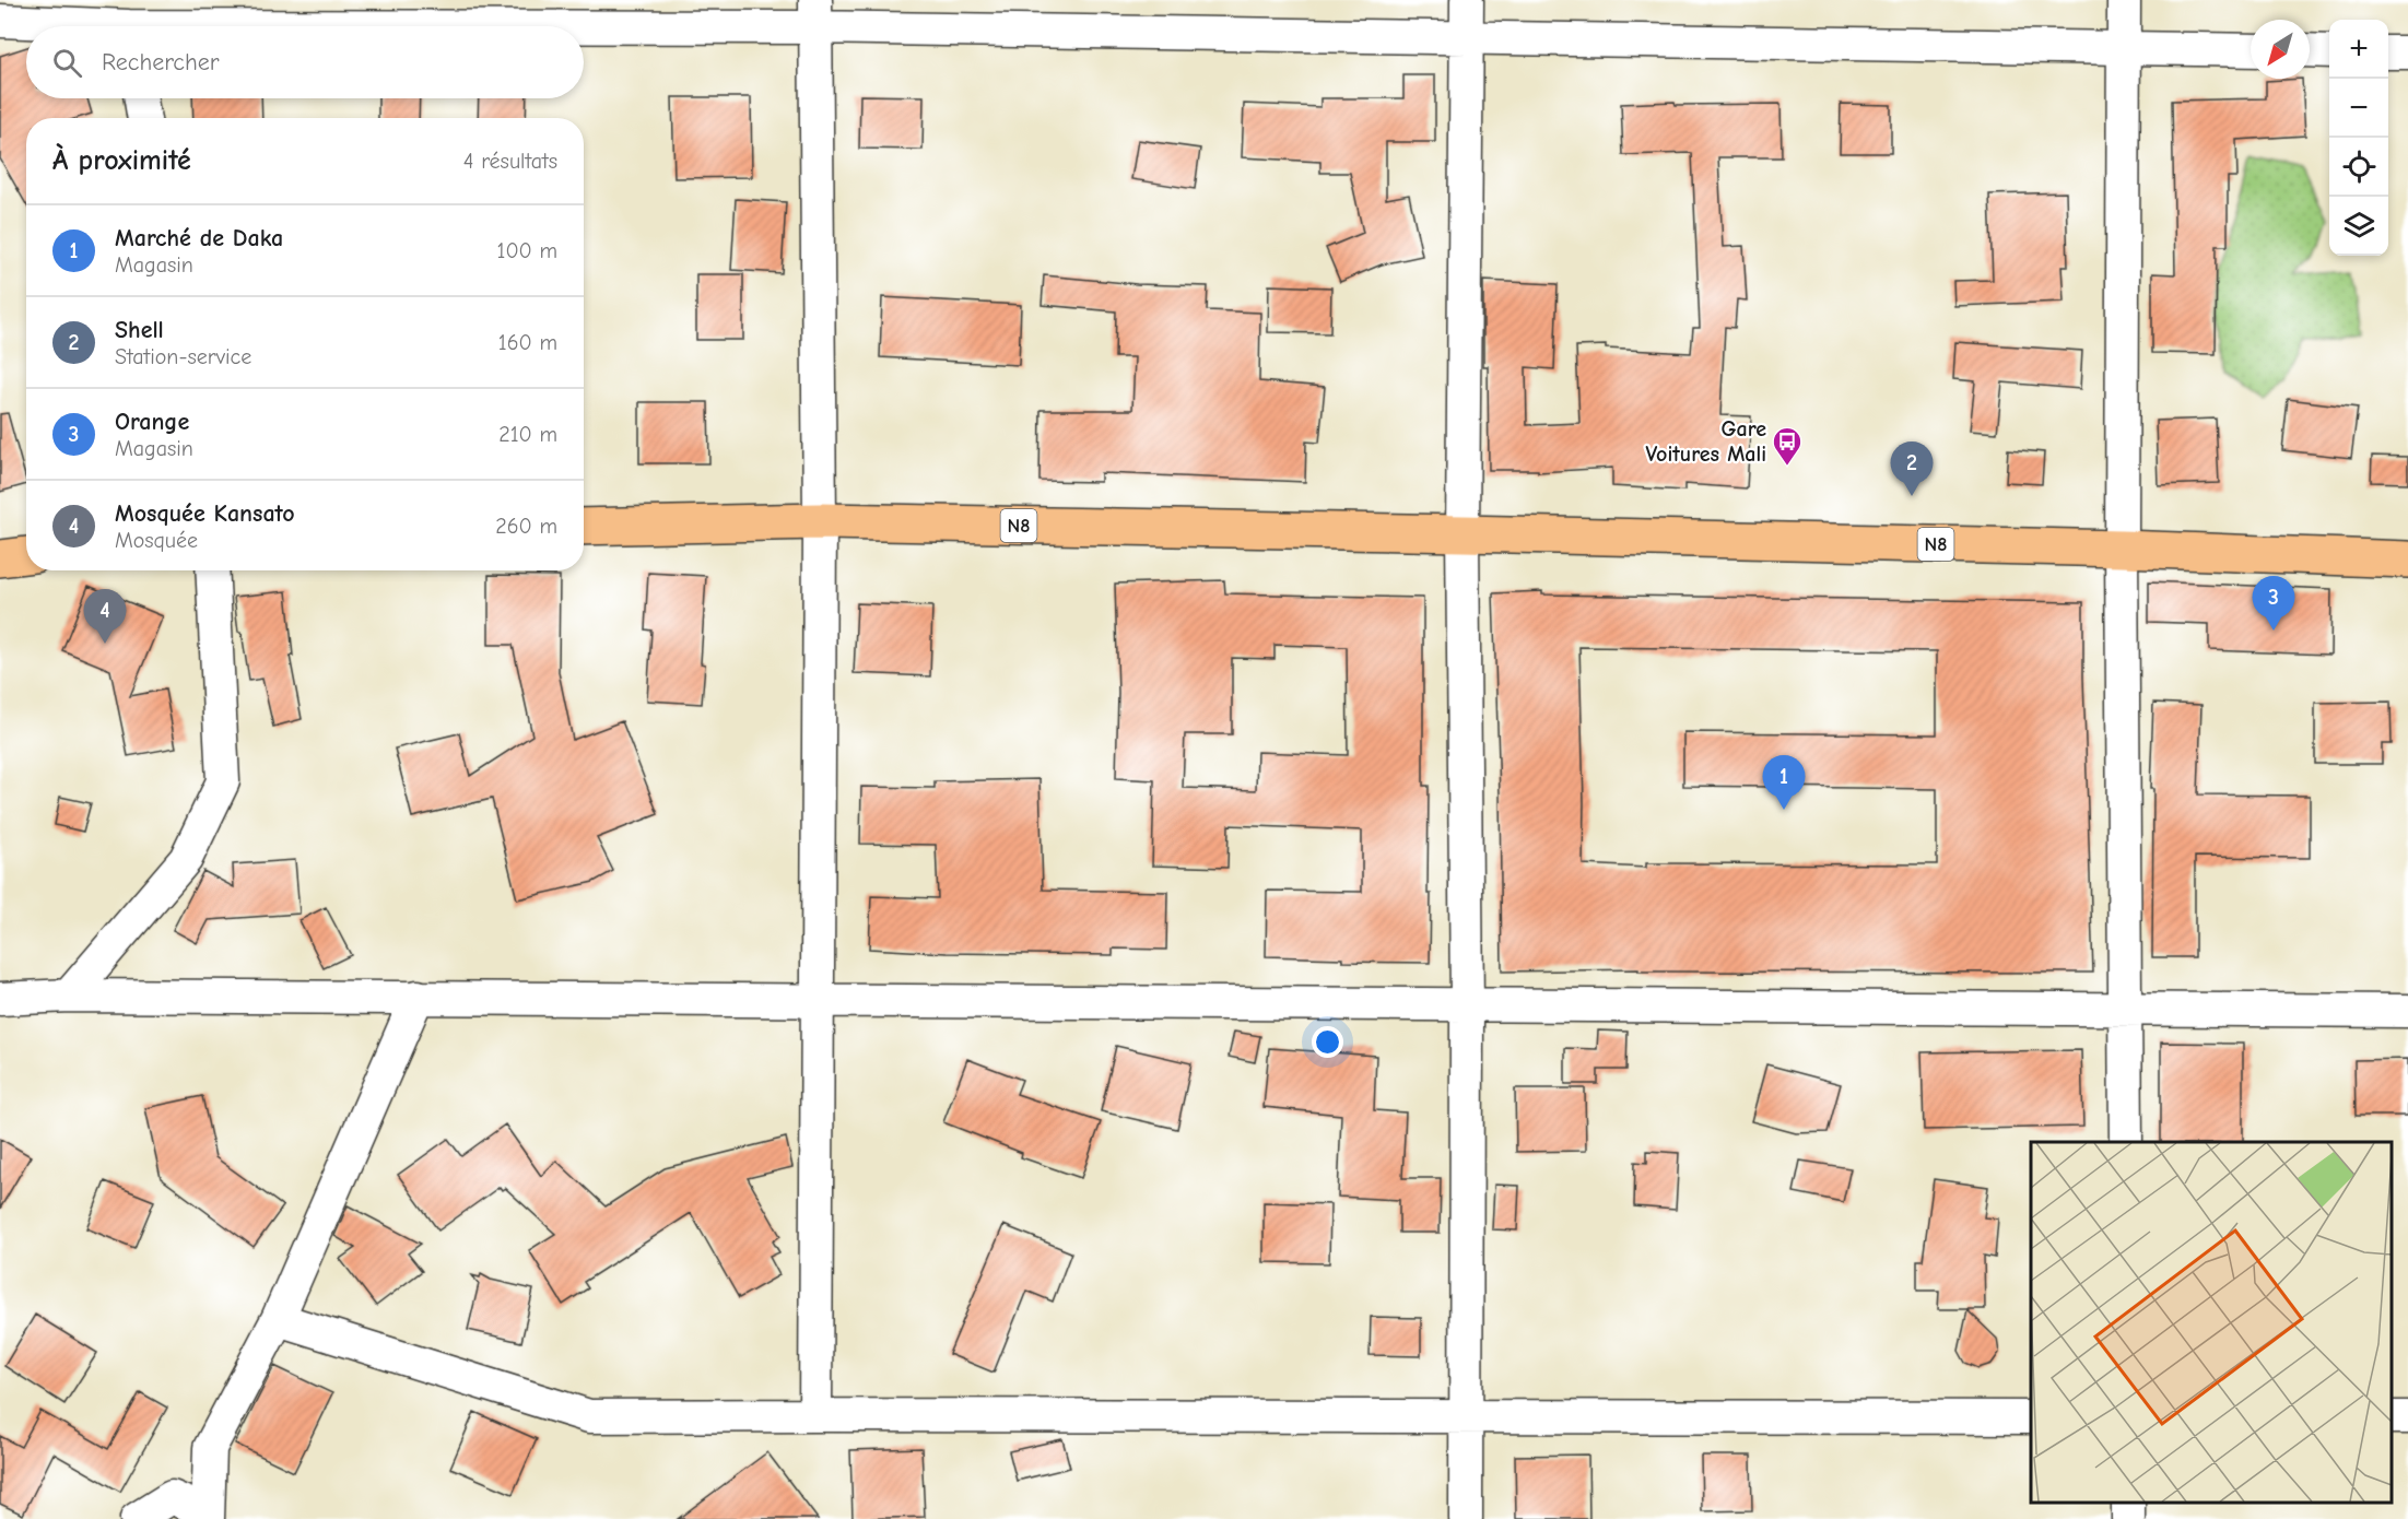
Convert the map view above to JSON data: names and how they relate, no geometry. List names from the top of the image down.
{
  "streets": {
    "main road": ["N8"]
  },
  "places": {
    "bus stop": ["Gare Voitures Mali"]
  },
  "north": "bottom left",
  "page": {
    "map_buttons": ["+", "−"],
    "search": "Rechercher",
    "heading": ["À proximité", "4 résultats"],
    "list": [
      {
        "mark": "1",
        "name": "Marché de Daka",
        "note": "Magasin",
        "value": "100 m"
      },
      {
        "mark": "2",
        "name": "Shell",
        "note": "Station-service",
        "value": "160 m"
      },
      {
        "mark": "3",
        "name": "Orange",
        "note": "Magasin",
        "value": "210 m"
      },
      {
        "mark": "4",
        "name": "Mosquée Kansato",
        "note": "Mosquée",
        "value": "260 m"
      }
    ],
    "pins": [
      "2",
      "3",
      "4",
      "1"
    ]
  }
}
